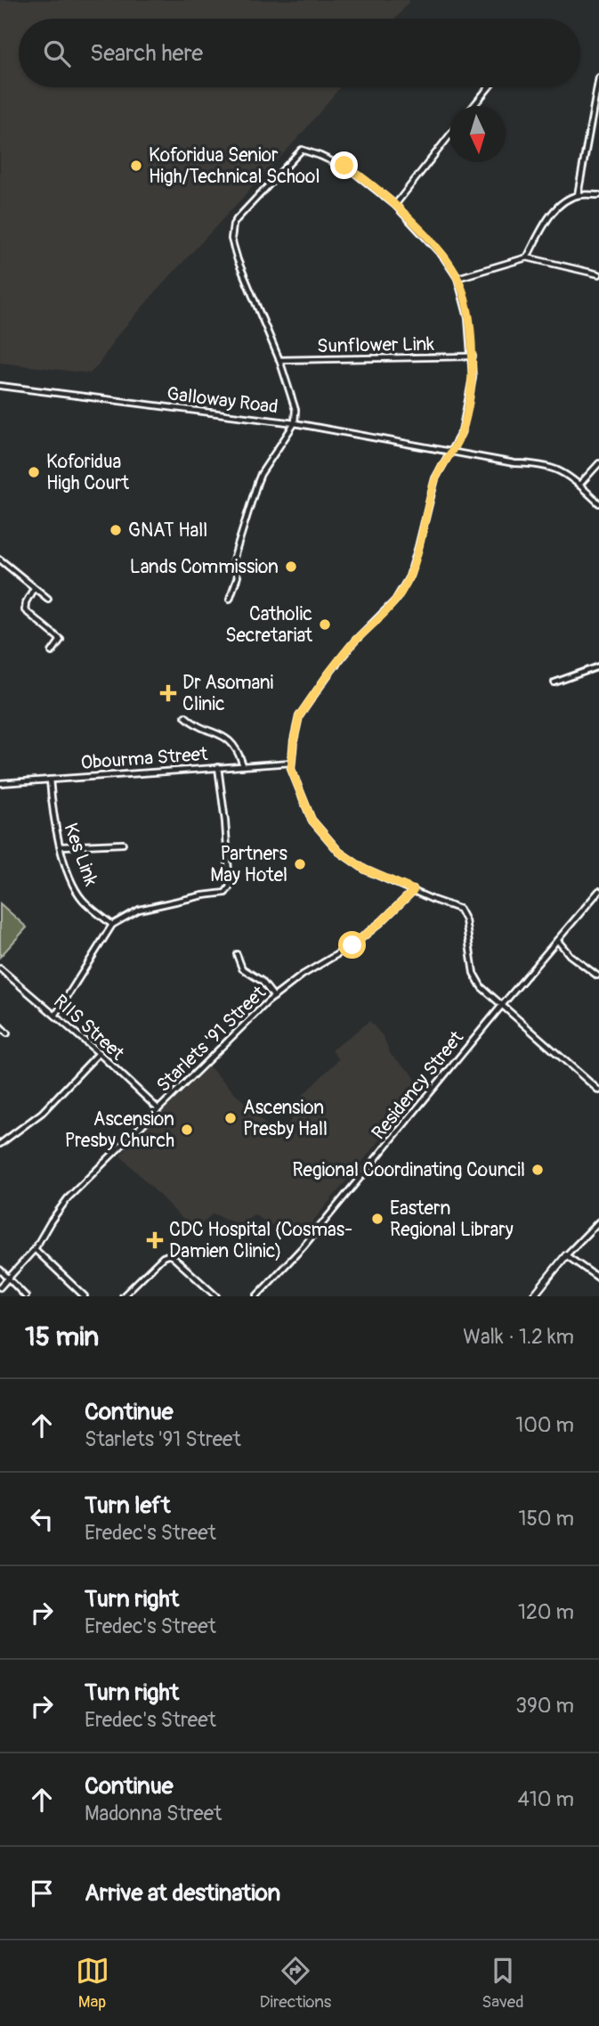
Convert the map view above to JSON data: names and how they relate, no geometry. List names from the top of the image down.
{
  "streets": {
    "street": [
      "Sunflower Link",
      "Galloway Road",
      "Obourma Street",
      "Kes Link",
      "RIIS Street",
      "Starlets '91 Street",
      "Residency Street"
    ]
  },
  "crossings": [
    ["Obourma Street", "Kes Link"],
    ["RIIS Street", "Starlets '91 Street"]
  ],
  "places": {
    "other": [
      "Koforidua Senior High/Technical School",
      "Koforidua High Court",
      "GNAT Hall",
      "Lands Commission",
      "Catholic Secretariat",
      "Partners May Hotel",
      "Ascension Presby Hall",
      "Ascension Presby Church",
      "Regional Coordinating Council",
      "Eastern Regional Library"
    ],
    "health": ["Dr Asomani Clinic", "CDC Hospital (Cosmas- Damien Clinic)"]
  },
  "north": "bottom",
  "page": {
    "search": "Search here",
    "heading": ["15 min", "Walk · 1.2 km"],
    "list": [
      ["Continue", "Starlets '91 Street", "100 m"],
      ["Turn left", "Eredec's Street", "150 m"],
      ["Turn right", "Eredec's Street", "120 m"],
      ["Turn right", "Eredec's Street", "390 m"],
      ["Continue", "Madonna Street", "410 m"],
      "Arrive at destination"
    ],
    "nav": ["Map", "Directions", "Saved"]
  }
}
